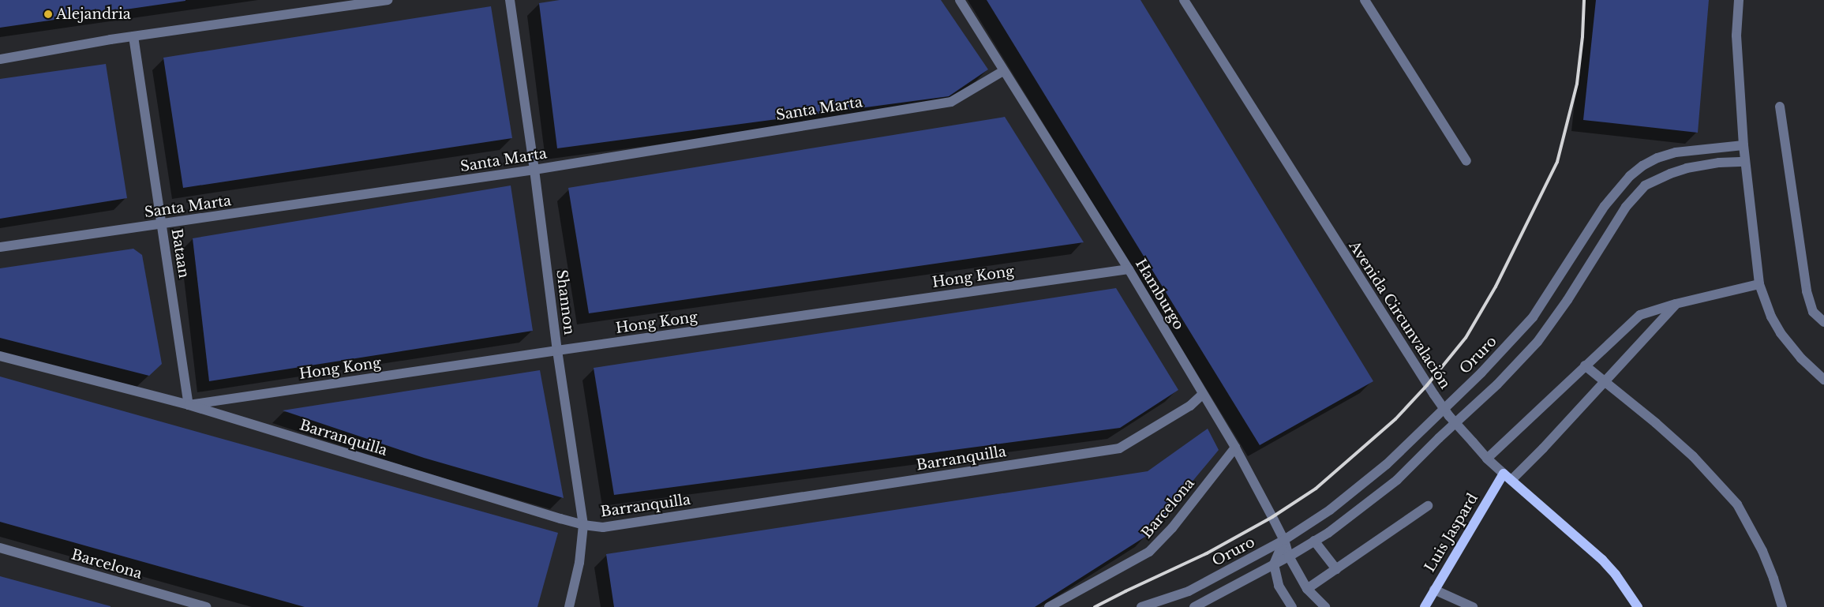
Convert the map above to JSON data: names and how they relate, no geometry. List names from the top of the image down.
{
  "streets": {
    "main road": ["Avenida Circunvalación", "Luis Jaspard"],
    "street": [
      "Santa Marta",
      "Bataan",
      "Hong Kong",
      "Hamburgo",
      "Shannon",
      "Oruro",
      "Barranquilla",
      "Barcelona"
    ]
  },
  "crossings": [
    ["Santa Marta", "Bataan"],
    ["Santa Marta", "Hamburgo"],
    ["Santa Marta", "Shannon"],
    ["Bataan", "Hong Kong"],
    ["Bataan", "Barranquilla"],
    ["Hong Kong", "Hamburgo"],
    ["Hong Kong", "Shannon"],
    ["Hong Kong", "Barranquilla"],
    ["Hamburgo", "Oruro"],
    ["Hamburgo", "Barranquilla"],
    ["Hamburgo", "Barcelona"],
    ["Shannon", "Barranquilla"],
    ["Avenida Circunvalación", "Luis Jaspard"]
  ],
  "places": ["Alejandria"]
}
